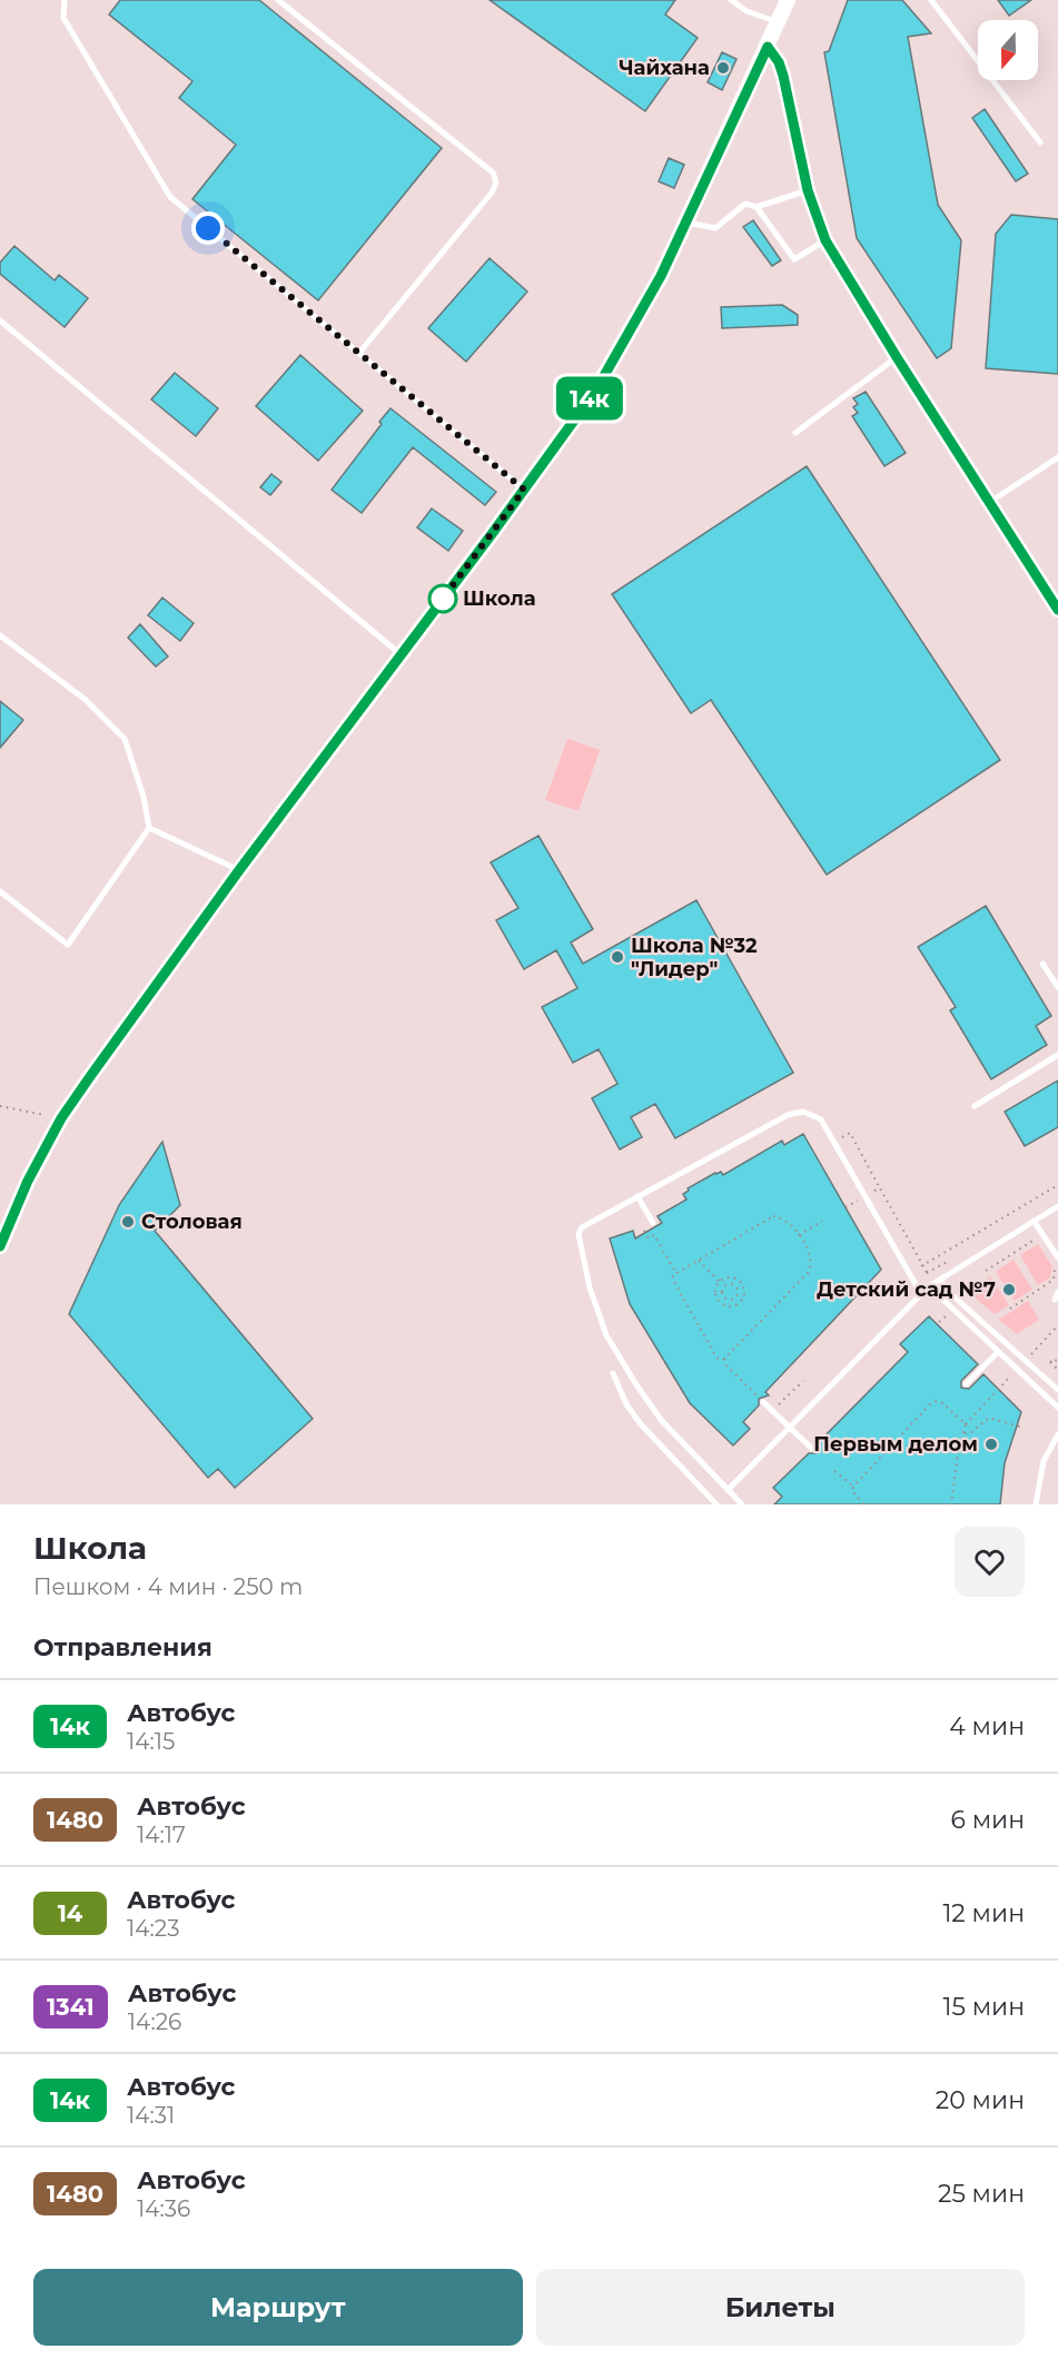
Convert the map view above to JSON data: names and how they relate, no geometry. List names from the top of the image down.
{
  "places": [
    "Чайхана",
    "Школа",
    "Школа №32 \"Лидер\"",
    "Столовая",
    "Детский сад №7",
    "Первым делом"
  ],
  "lines": ["bus line 14к"],
  "north": "bottom",
  "page": {
    "on_map": "14к",
    "heading": [
      ["Школа", "Пешком · 4 мин · 250 m"],
      "Отправления"
    ],
    "list": [
      {
        "mark": "14к",
        "name": "Автобус",
        "note": "14:15",
        "value": "4 мин"
      },
      {
        "mark": "1480",
        "name": "Автобус",
        "note": "14:17",
        "value": "6 мин"
      },
      {
        "mark": "14",
        "name": "Автобус",
        "note": "14:23",
        "value": "12 мин"
      },
      {
        "mark": "1341",
        "name": "Автобус",
        "note": "14:26",
        "value": "15 мин"
      },
      {
        "mark": "14к",
        "name": "Автобус",
        "note": "14:31",
        "value": "20 мин"
      },
      {
        "mark": "1480",
        "name": "Автобус",
        "note": "14:36",
        "value": "25 мин"
      }
    ],
    "buttons": ["Маршрут", "Билеты"]
  }
}
